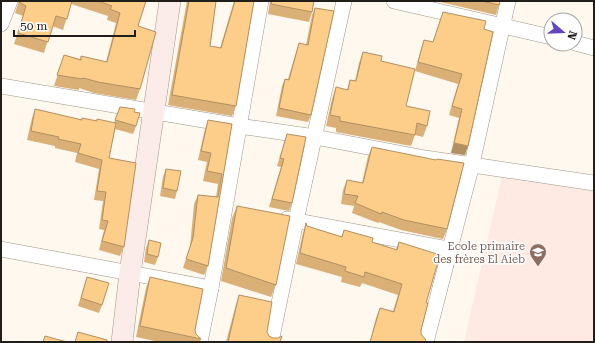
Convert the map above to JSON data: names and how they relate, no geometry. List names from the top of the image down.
{
  "places": {
    "school or university": ["Ecole primaire des frères El Aieb"]
  },
  "scale_bar": "50 m",
  "north": "right"
}
